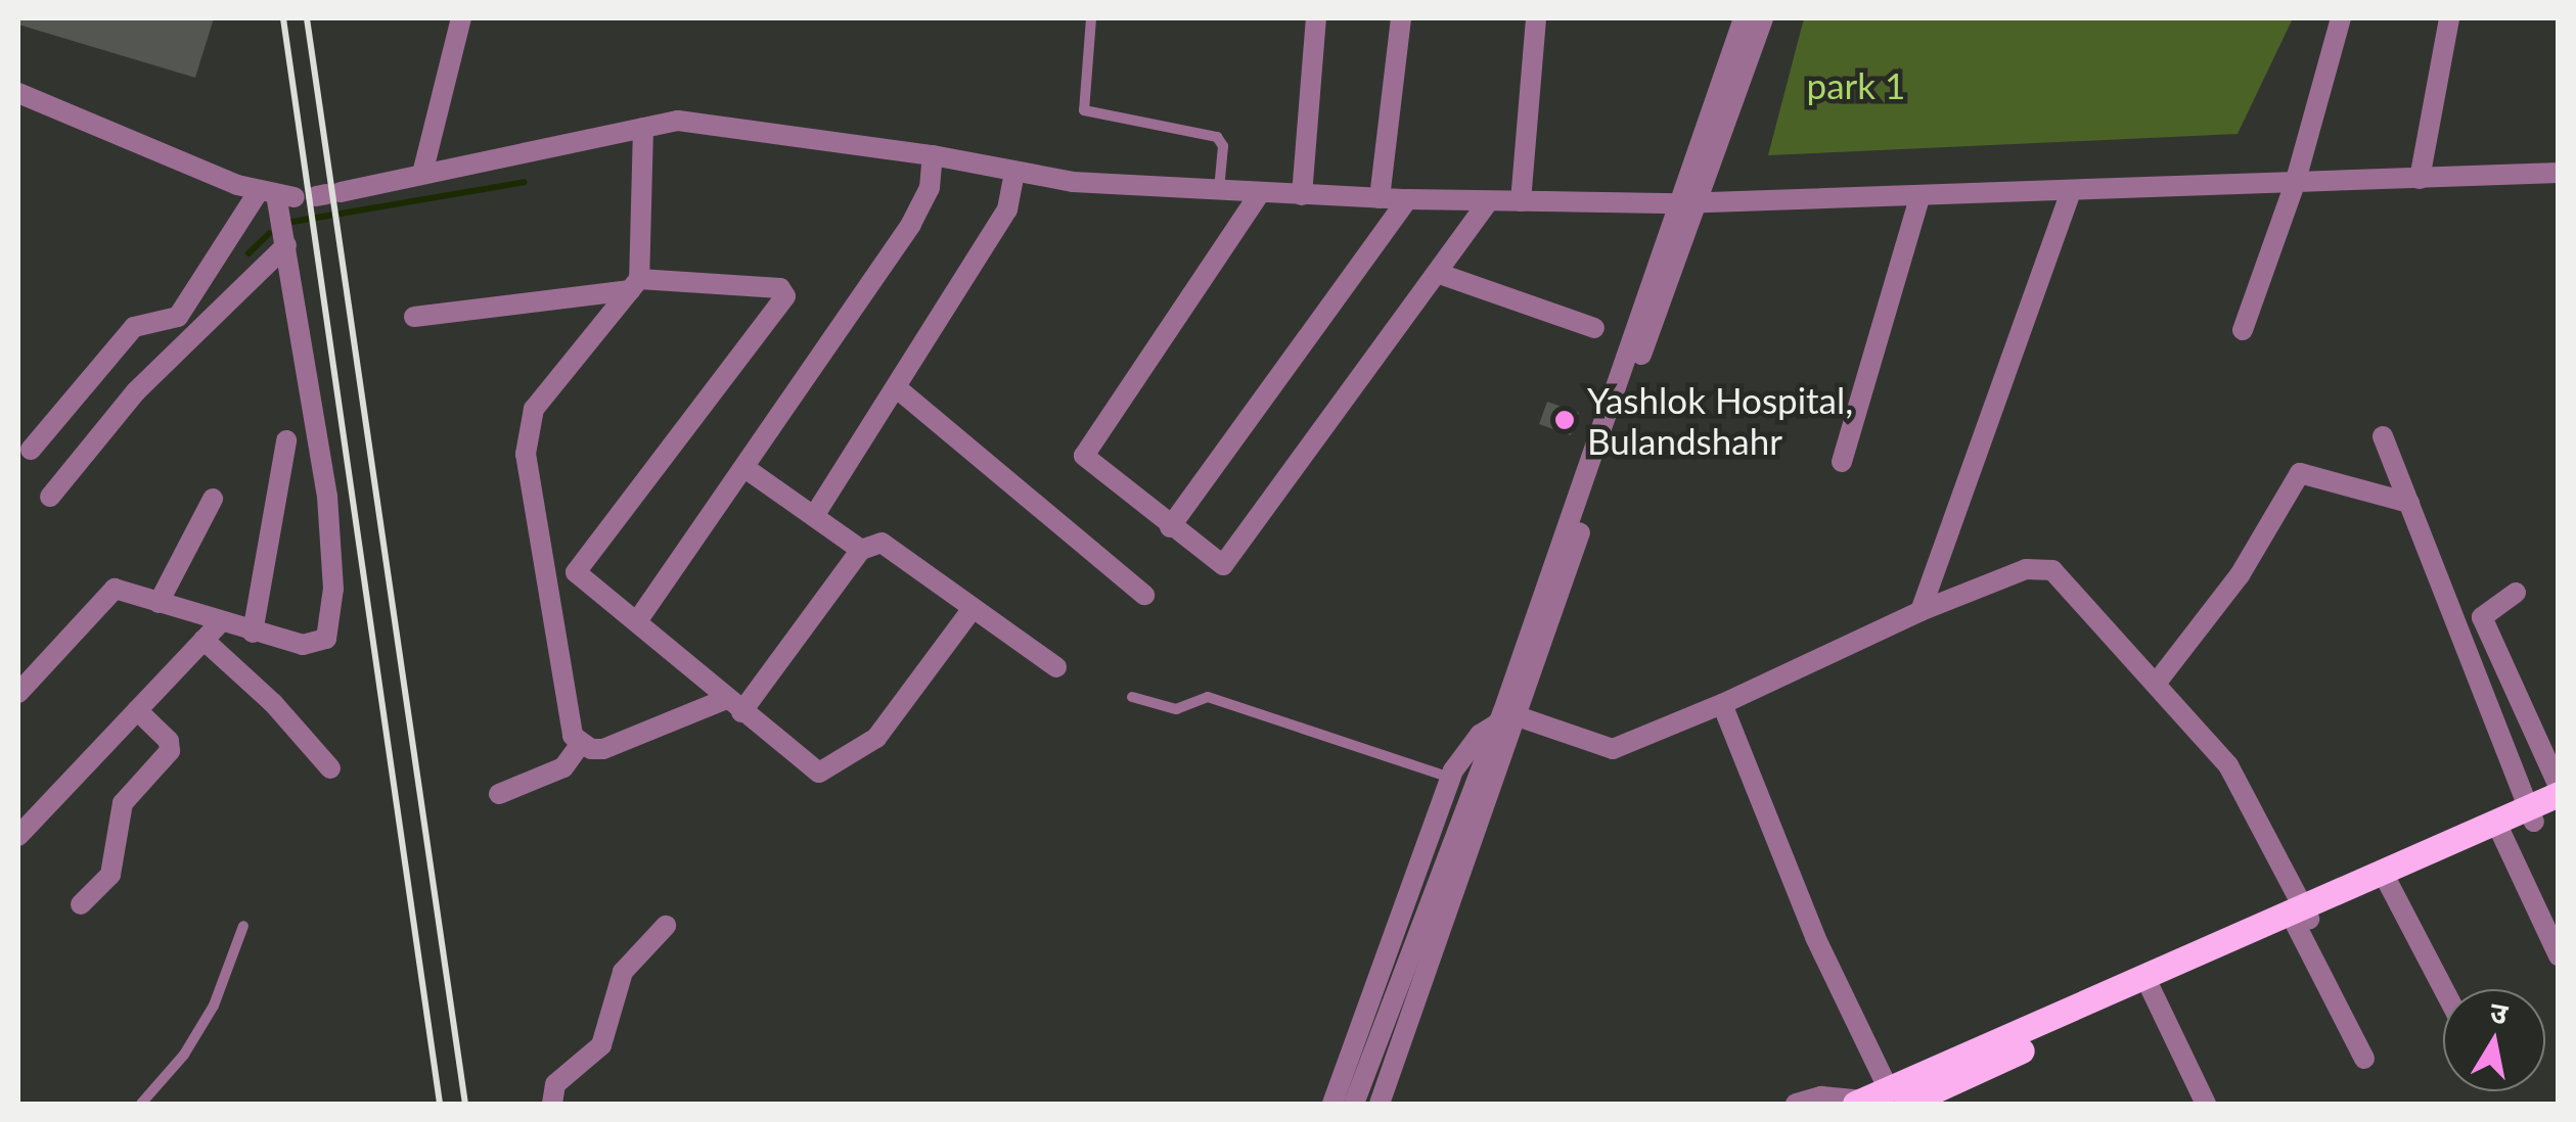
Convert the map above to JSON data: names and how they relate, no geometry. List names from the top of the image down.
{
  "parks": ["park 1"],
  "places": ["Yashlok Hospital, Bulandshahr"],
  "north": "top"
}
